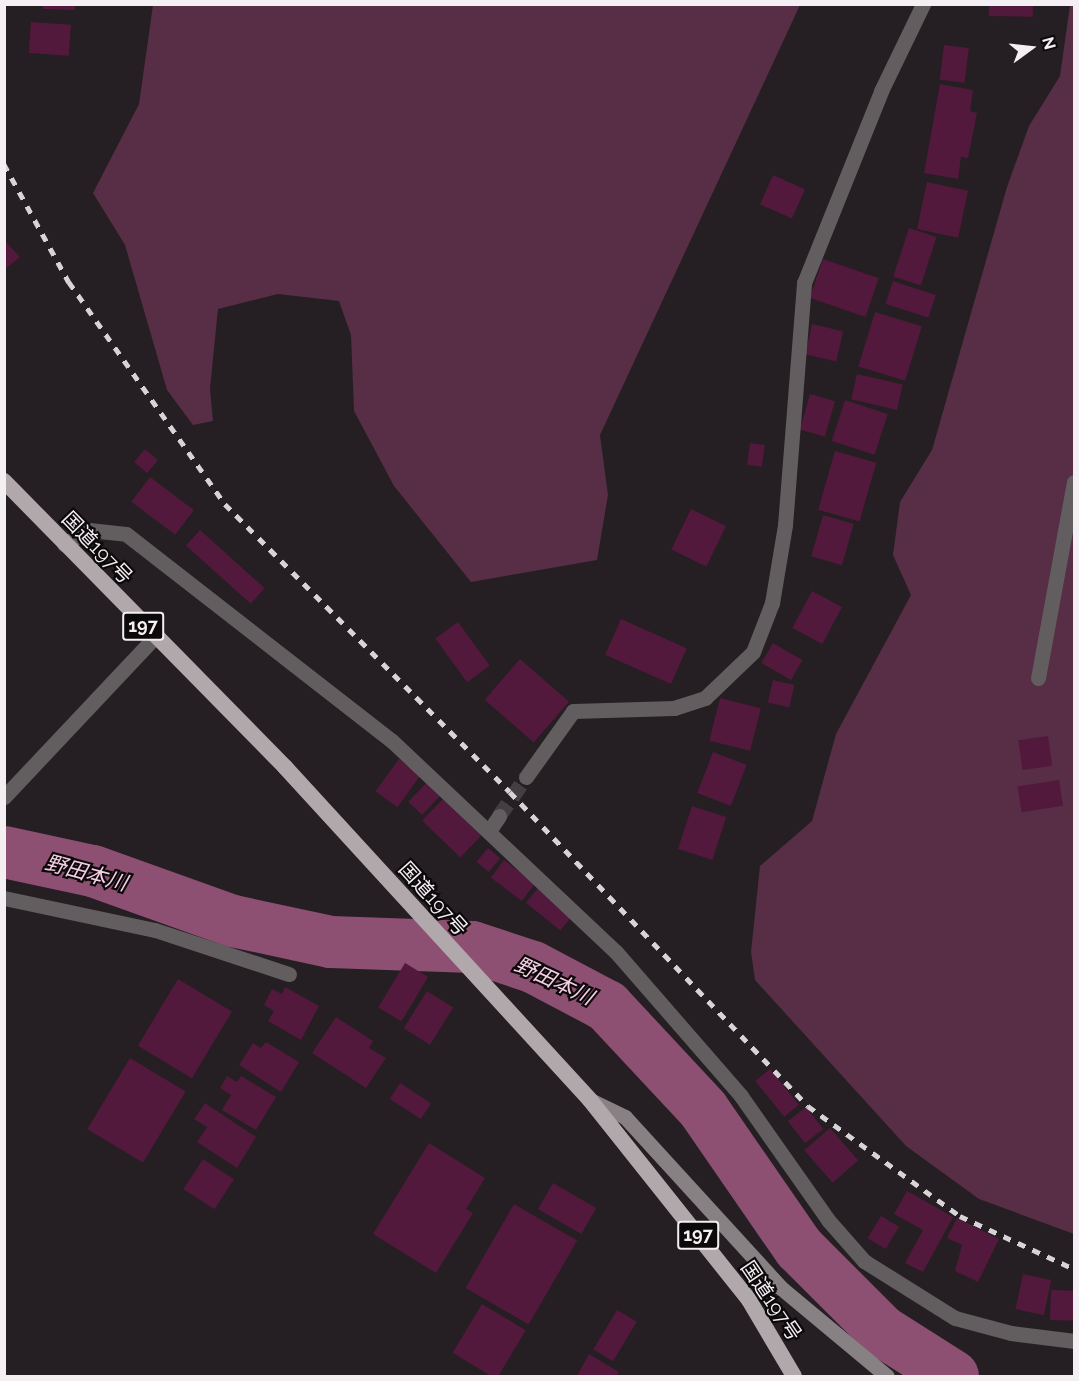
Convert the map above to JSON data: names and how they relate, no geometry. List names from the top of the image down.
{
  "streets": {
    "highway": ["国道197号", "197"]
  },
  "water": ["野田本川"],
  "north": "right"
}
